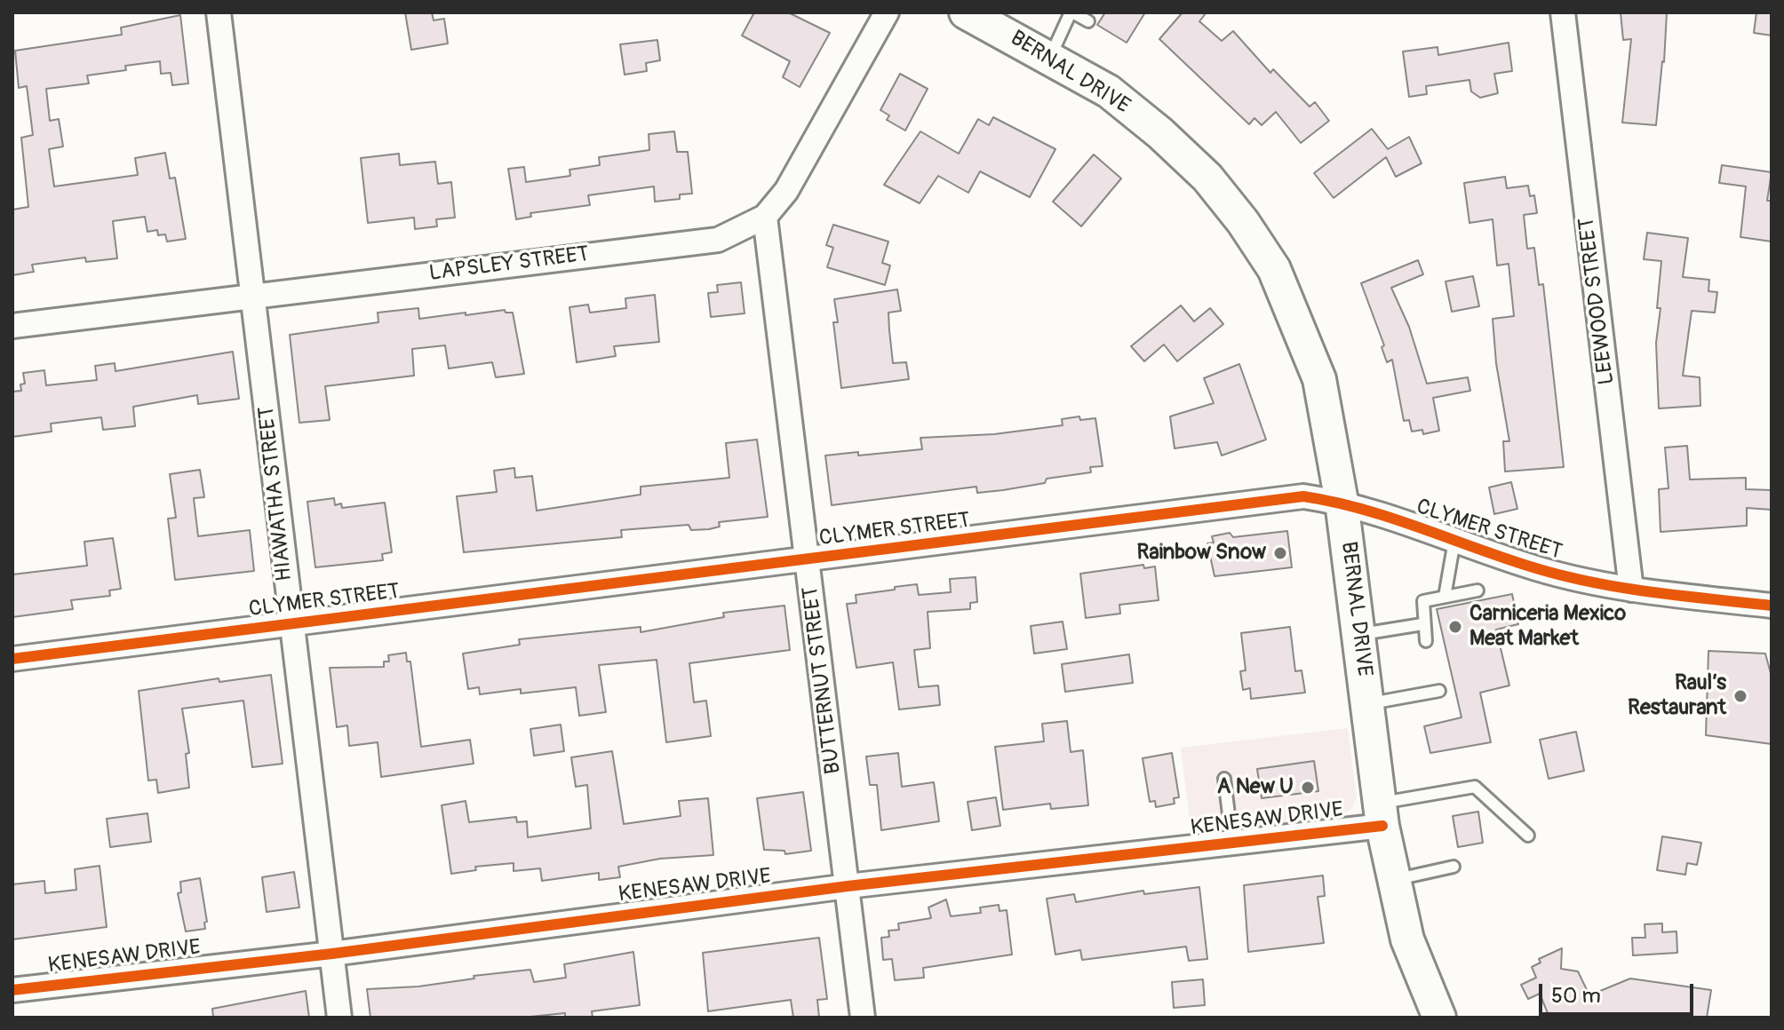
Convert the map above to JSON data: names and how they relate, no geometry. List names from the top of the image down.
{
  "streets": {
    "street": [
      "BERNAL DRIVE",
      "LAPSLEY STREET",
      "LEEWOOD STREET",
      "HIAWATHA STREET",
      "CLYMER STREET",
      "BUTTERNUT STREET",
      "KENESAW DRIVE"
    ]
  },
  "crossings": [
    ["BERNAL DRIVE", "CLYMER STREET"],
    ["BERNAL DRIVE", "KENESAW DRIVE"],
    ["LAPSLEY STREET", "HIAWATHA STREET"],
    ["LAPSLEY STREET", "BUTTERNUT STREET"],
    ["LEEWOOD STREET", "CLYMER STREET"],
    ["HIAWATHA STREET", "CLYMER STREET"],
    ["HIAWATHA STREET", "KENESAW DRIVE"],
    ["CLYMER STREET", "BUTTERNUT STREET"],
    ["BUTTERNUT STREET", "KENESAW DRIVE"]
  ],
  "places": [
    "Rainbow Snow",
    "Carniceria Mexico Meat Market",
    "Raul’s Restaurant",
    "A New U"
  ],
  "scale_bar": "50 m"
}
